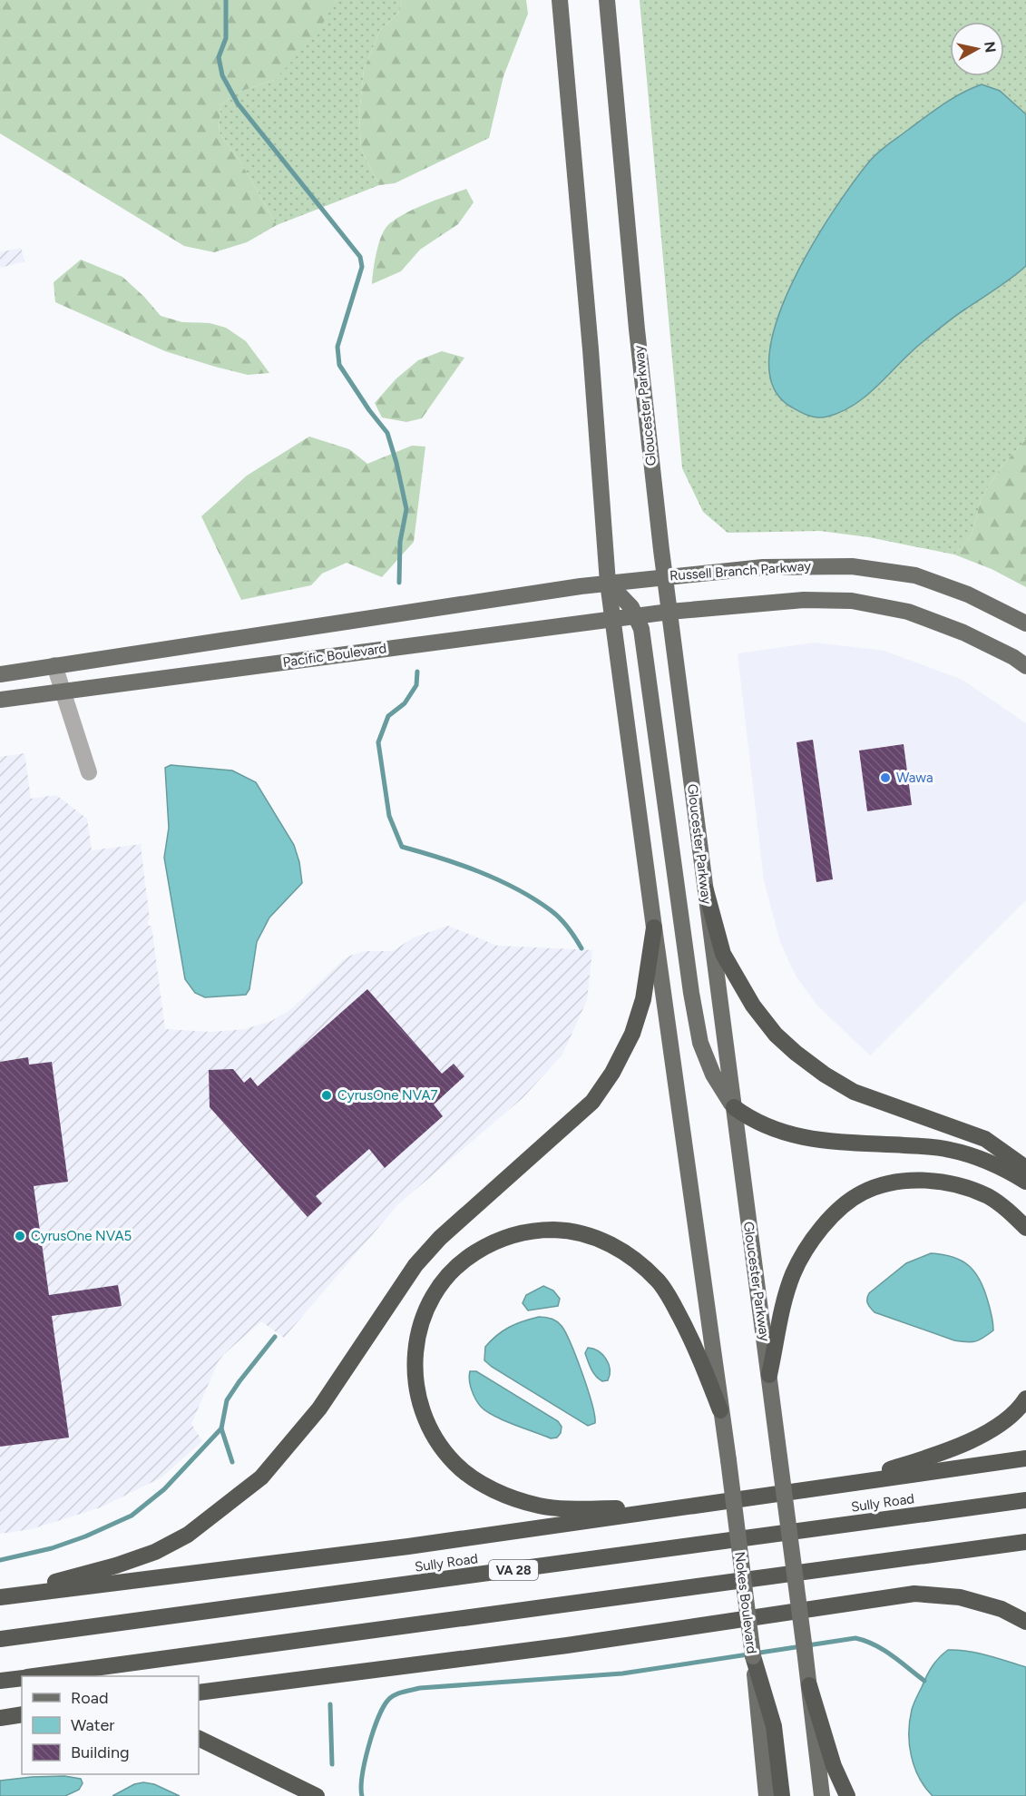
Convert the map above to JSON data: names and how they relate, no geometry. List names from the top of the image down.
{
  "streets": {
    "highway": ["Sully Road", "VA 28"],
    "main road": [
      "Gloucester Parkway",
      "Russell Branch Parkway",
      "Pacific Boulevard",
      "Nokes Boulevard"
    ]
  },
  "crossings": [
    ["Gloucester Parkway", "Russell Branch Parkway"],
    ["Gloucester Parkway", "Pacific Boulevard"]
  ],
  "places": ["Wawa", "CyrusOne NVA7", "CyrusOne NVA5"],
  "legend": ["Road", "Water", "Building"],
  "north": "right"
}
